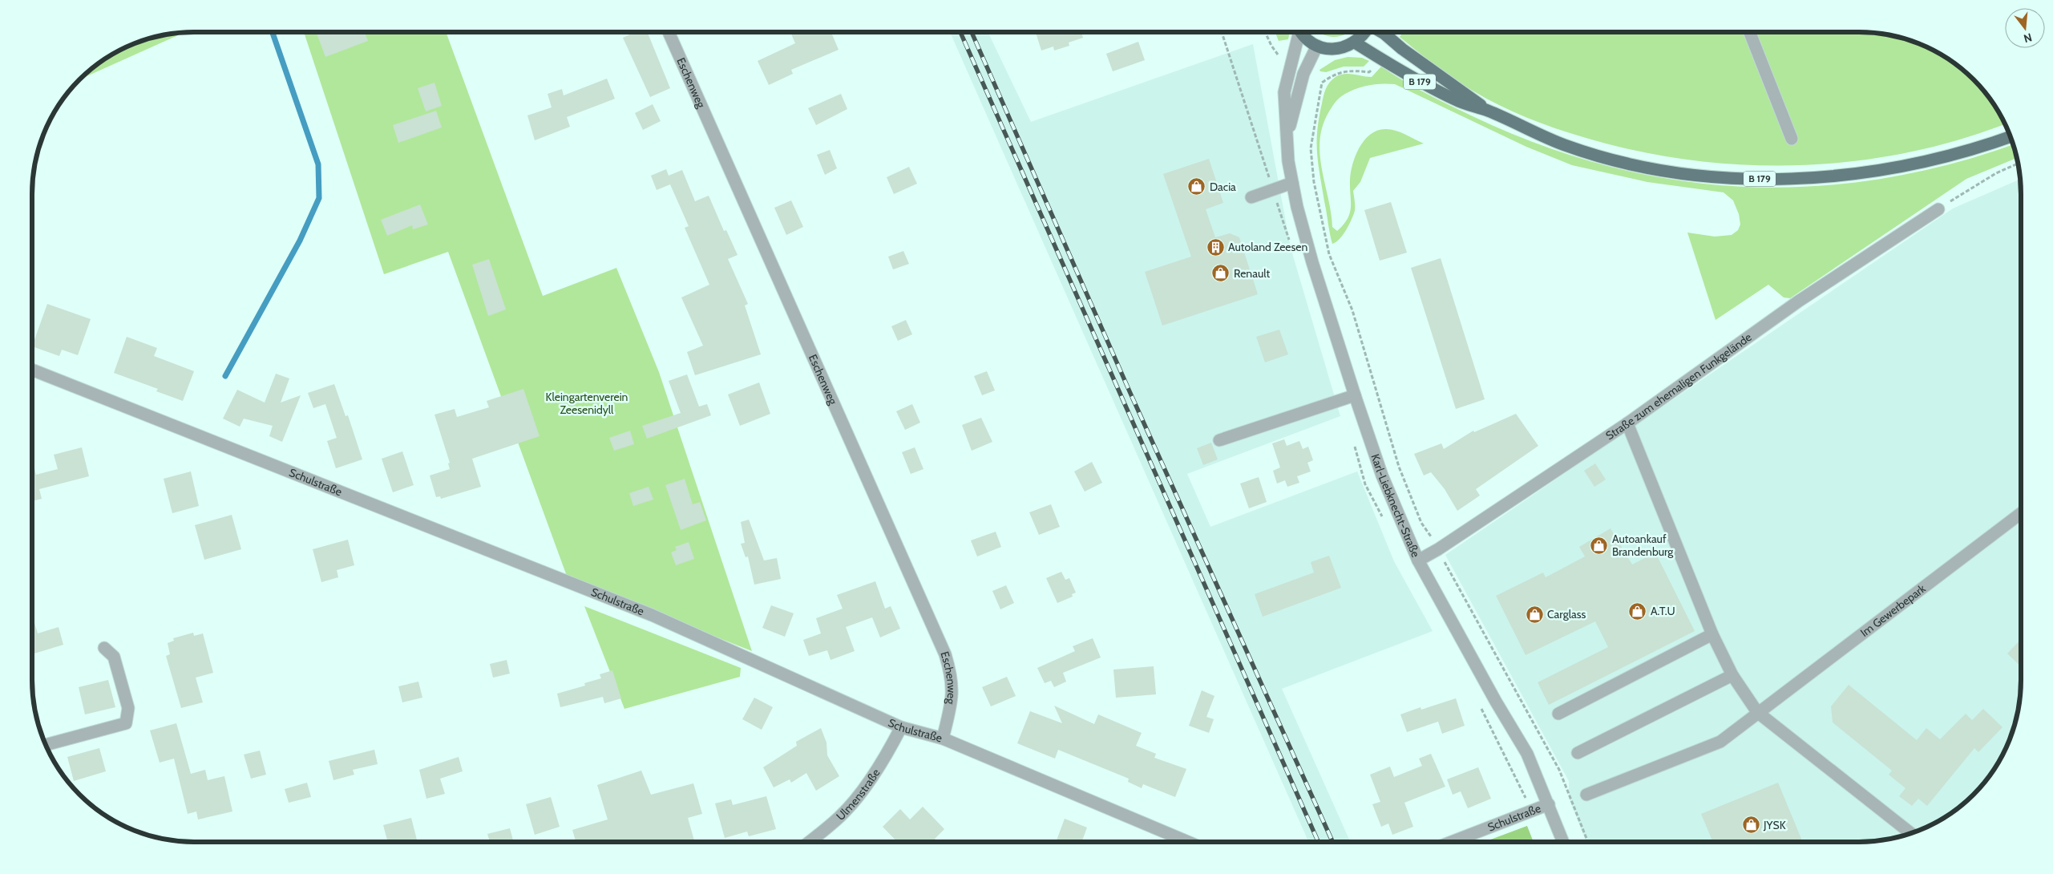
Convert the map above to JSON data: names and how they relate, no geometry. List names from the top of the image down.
{
  "streets": {
    "main road": ["B 179"],
    "street": [
      "Eschenweg",
      "Straße zum ehemaligen Funkgelände",
      "Schulstraße",
      "Karl-Liebknecht-Straße",
      "Im Gewerbepark",
      "Ulmenstraße"
    ]
  },
  "crossings": [
    ["Eschenweg", "Schulstraße"],
    ["Straße zum ehemaligen Funkgelände", "Karl-Liebknecht-Straße"],
    ["Schulstraße", "Karl-Liebknecht-Straße"],
    ["Schulstraße", "Ulmenstraße"]
  ],
  "parks": ["Kleingartenverein Zeesenidyll"],
  "places": {
    "shop": [
      "Dacia",
      "Renault",
      "Autoankauf Brandenburg",
      "A.T.U",
      "Carglass",
      "JYSK"
    ],
    "building": ["Autoland Zeesen"]
  },
  "north": "bottom"
}
